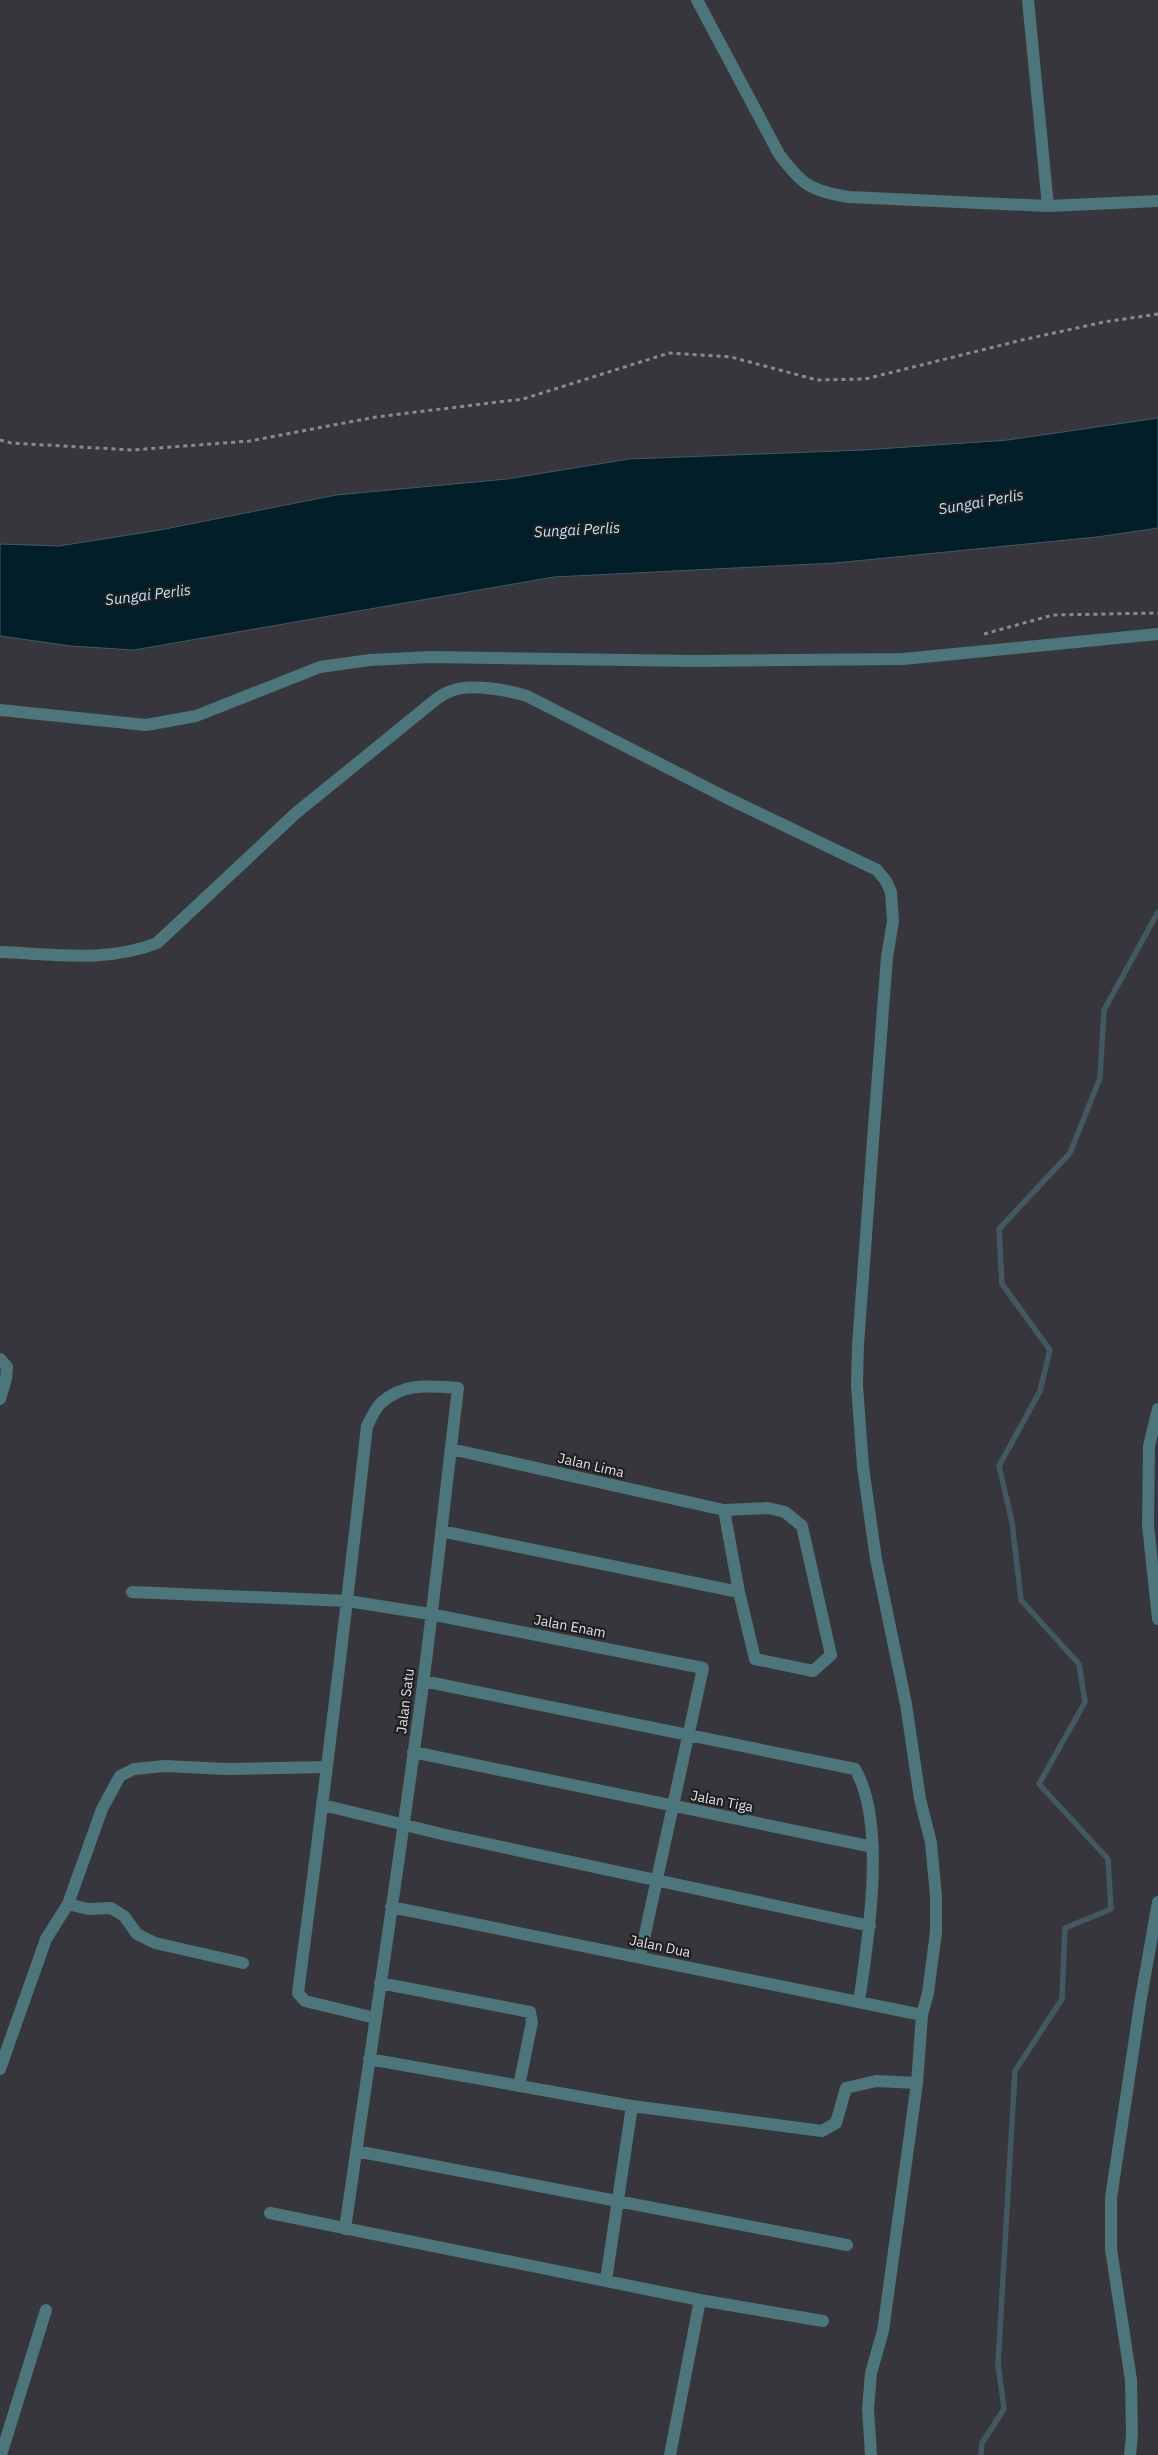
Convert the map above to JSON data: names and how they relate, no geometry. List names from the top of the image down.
{
  "streets": {
    "street": [
      "Jalan Lima",
      "Jalan Enam",
      "Jalan Satu",
      "Jalan Tiga",
      "Jalan Dua"
    ]
  },
  "crossings": [
    ["Jalan Lima", "Jalan Satu"],
    ["Jalan Enam", "Jalan Satu"],
    ["Jalan Satu", "Jalan Tiga"],
    ["Jalan Satu", "Jalan Dua"]
  ],
  "water": ["Sungai Perlis"]
}
